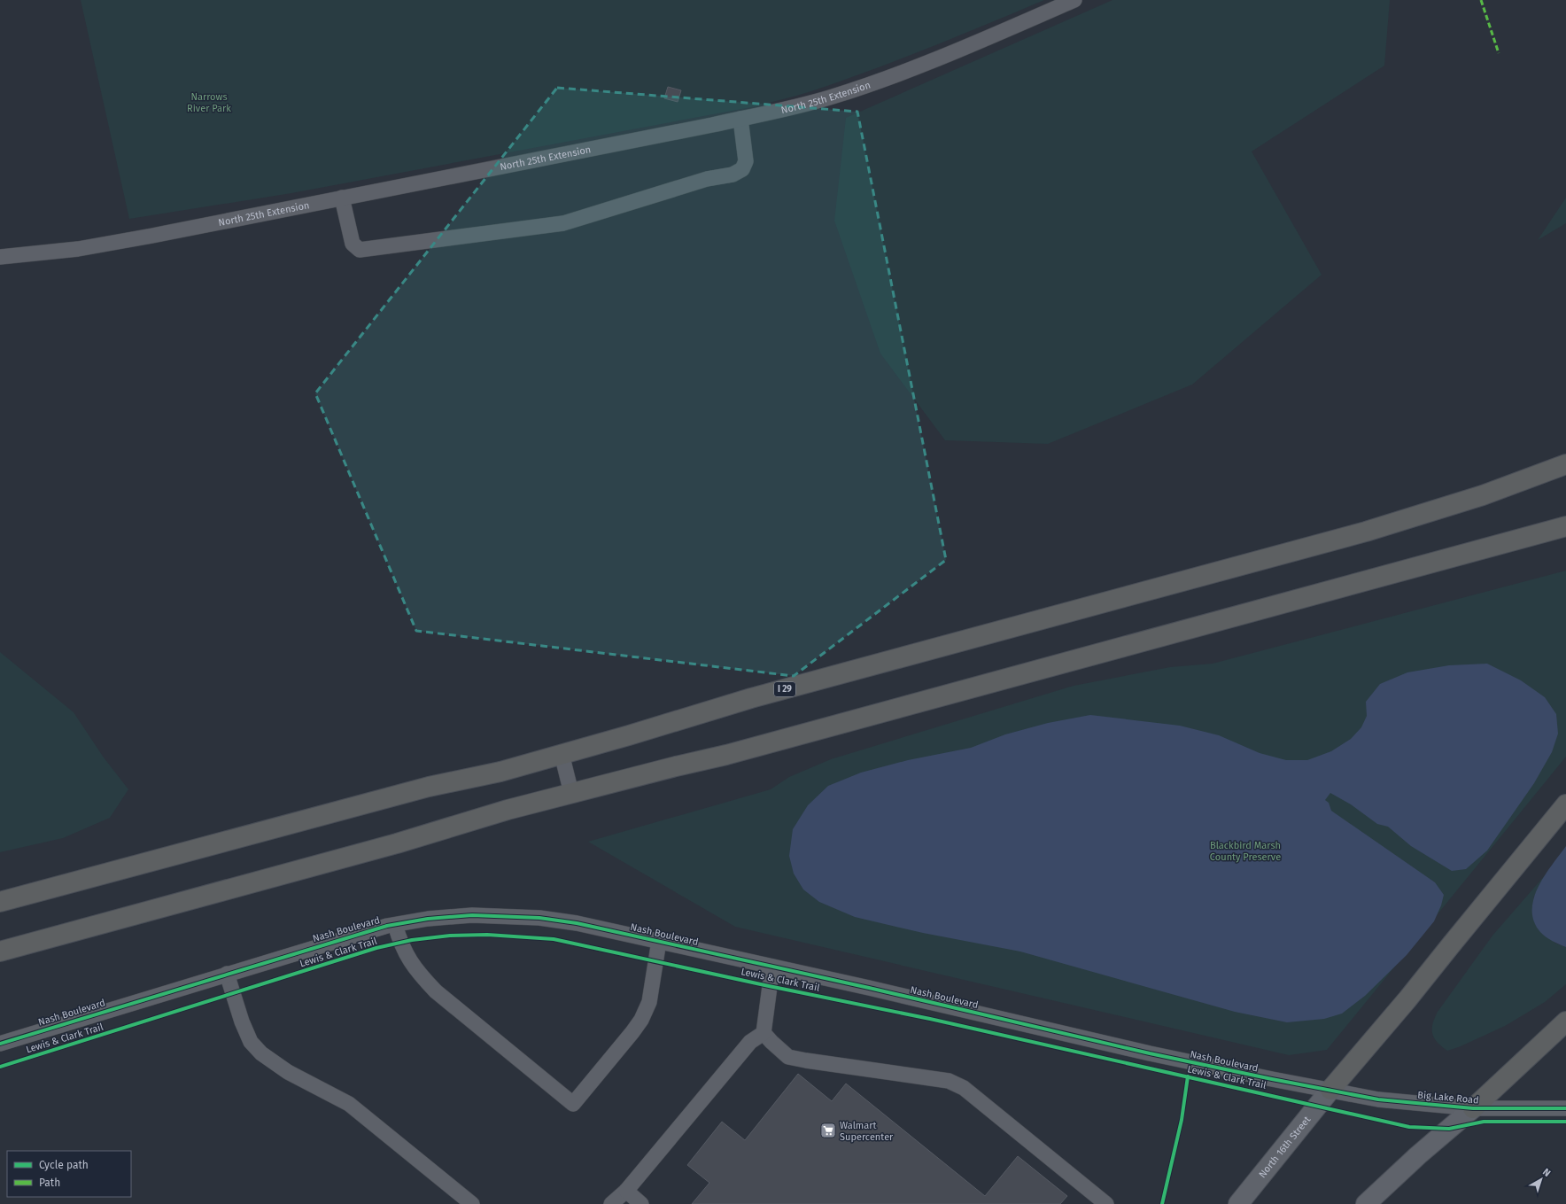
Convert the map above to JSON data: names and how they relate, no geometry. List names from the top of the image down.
{
  "streets": {
    "highway": ["I 29"],
    "main road": ["North 16th Street"],
    "street": ["North 25th Extension", "Nash Boulevard", "Big Lake Road"],
    "cycle path": ["Lewis & Clark Trail"]
  },
  "crossings": [
    ["Nash Boulevard", "Big Lake Road"],
    ["Nash Boulevard", "North 16th Street"],
    ["Big Lake Road", "North 16th Street"]
  ],
  "parks": ["Narrows River Park", "Blackbird Marsh County Preserve"],
  "places": {
    "supermarket": ["Walmart Supercenter"]
  },
  "legend": ["Cycle path", "Path"],
  "north": "top right"
}
